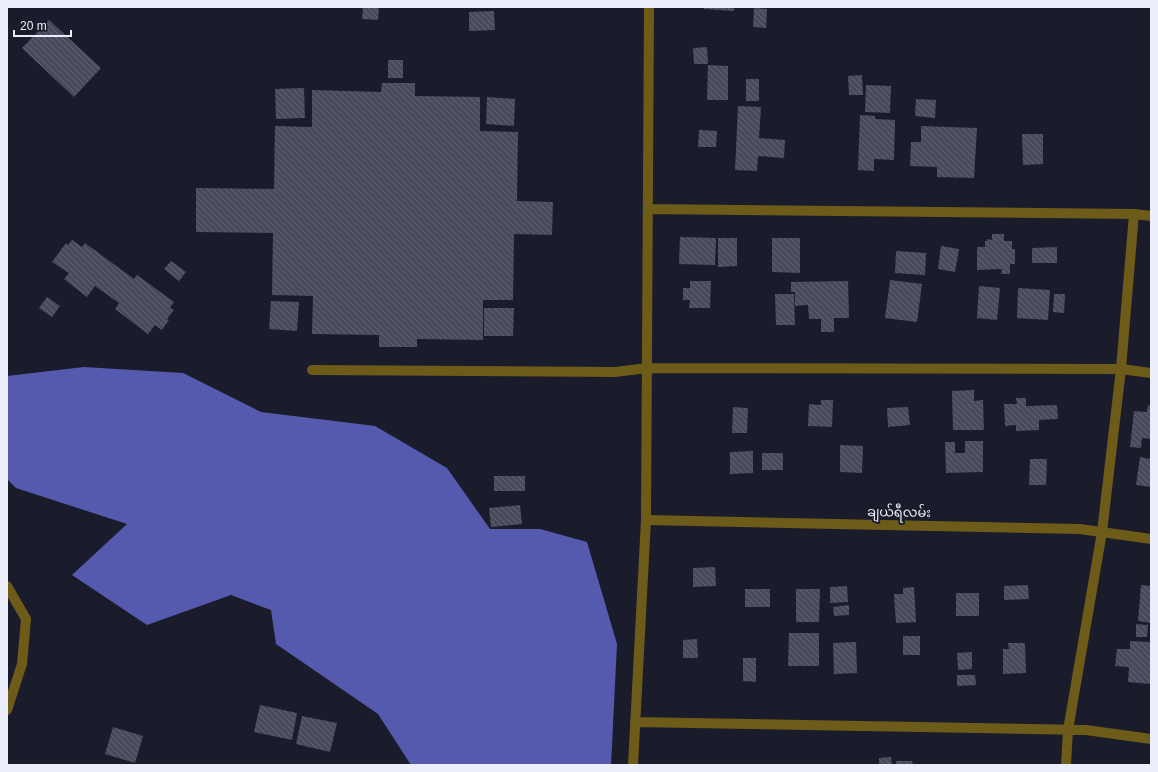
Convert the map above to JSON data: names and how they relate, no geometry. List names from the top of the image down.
{
  "streets": {
    "street": ["ချယ်ရီလမ်း"]
  },
  "scale_bar": "20 m"
}
